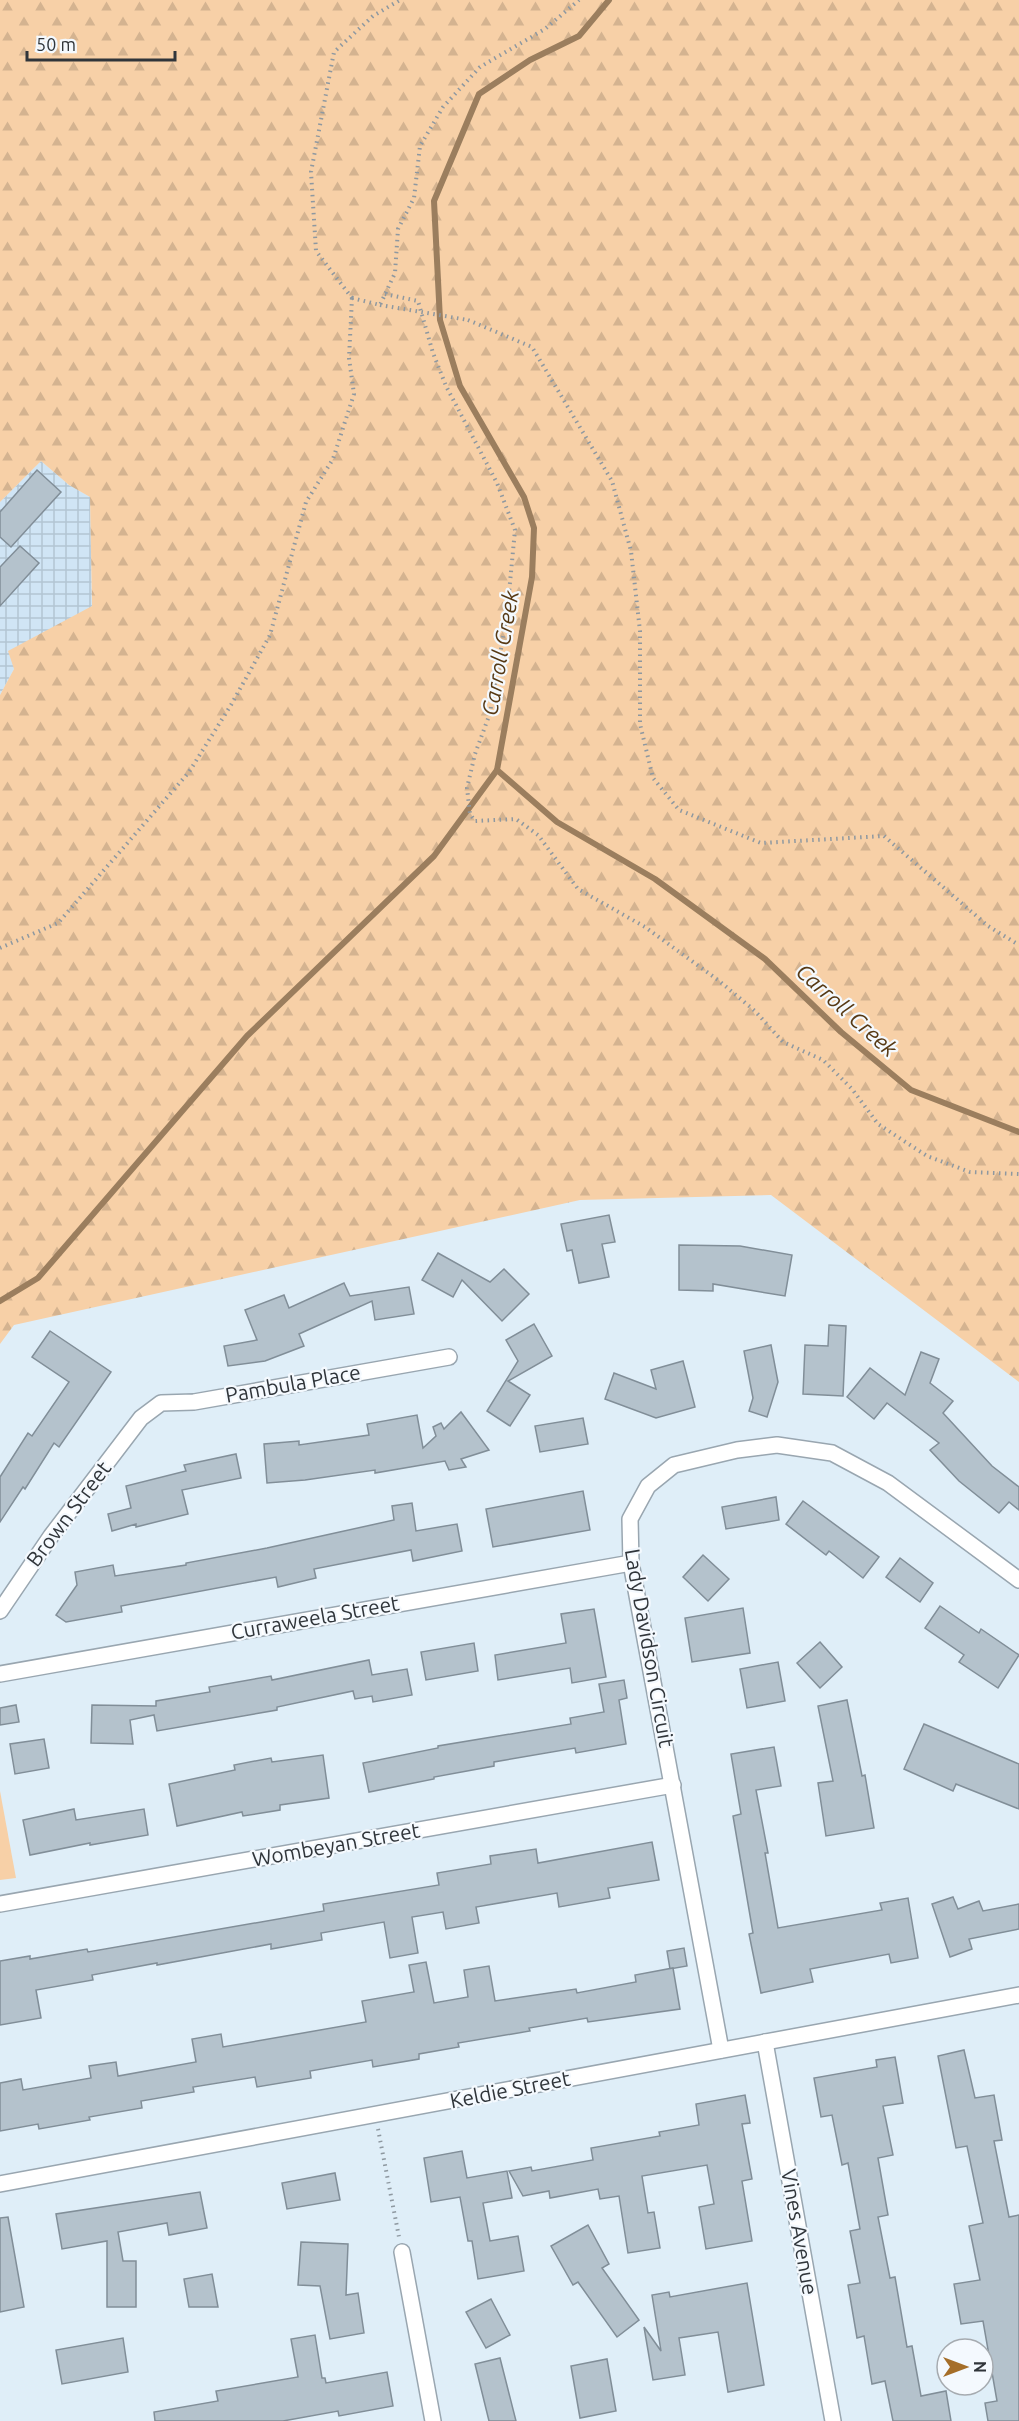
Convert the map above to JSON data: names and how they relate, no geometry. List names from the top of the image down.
{
  "streets": {
    "street": [
      "Pambula Place",
      "Brown Street",
      "Curraweela Street",
      "Lady Davidson Circuit",
      "Wombeyan Street",
      "Keldie Street",
      "Vines Avenue"
    ]
  },
  "crossings": [
    ["Pambula Place", "Brown Street"],
    ["Curraweela Street", "Lady Davidson Circuit"],
    ["Lady Davidson Circuit", "Wombeyan Street"],
    ["Lady Davidson Circuit", "Keldie Street"],
    ["Keldie Street", "Vines Avenue"]
  ],
  "water": ["Carroll Creek"],
  "scale_bar": "50 m",
  "north": "right"
}
